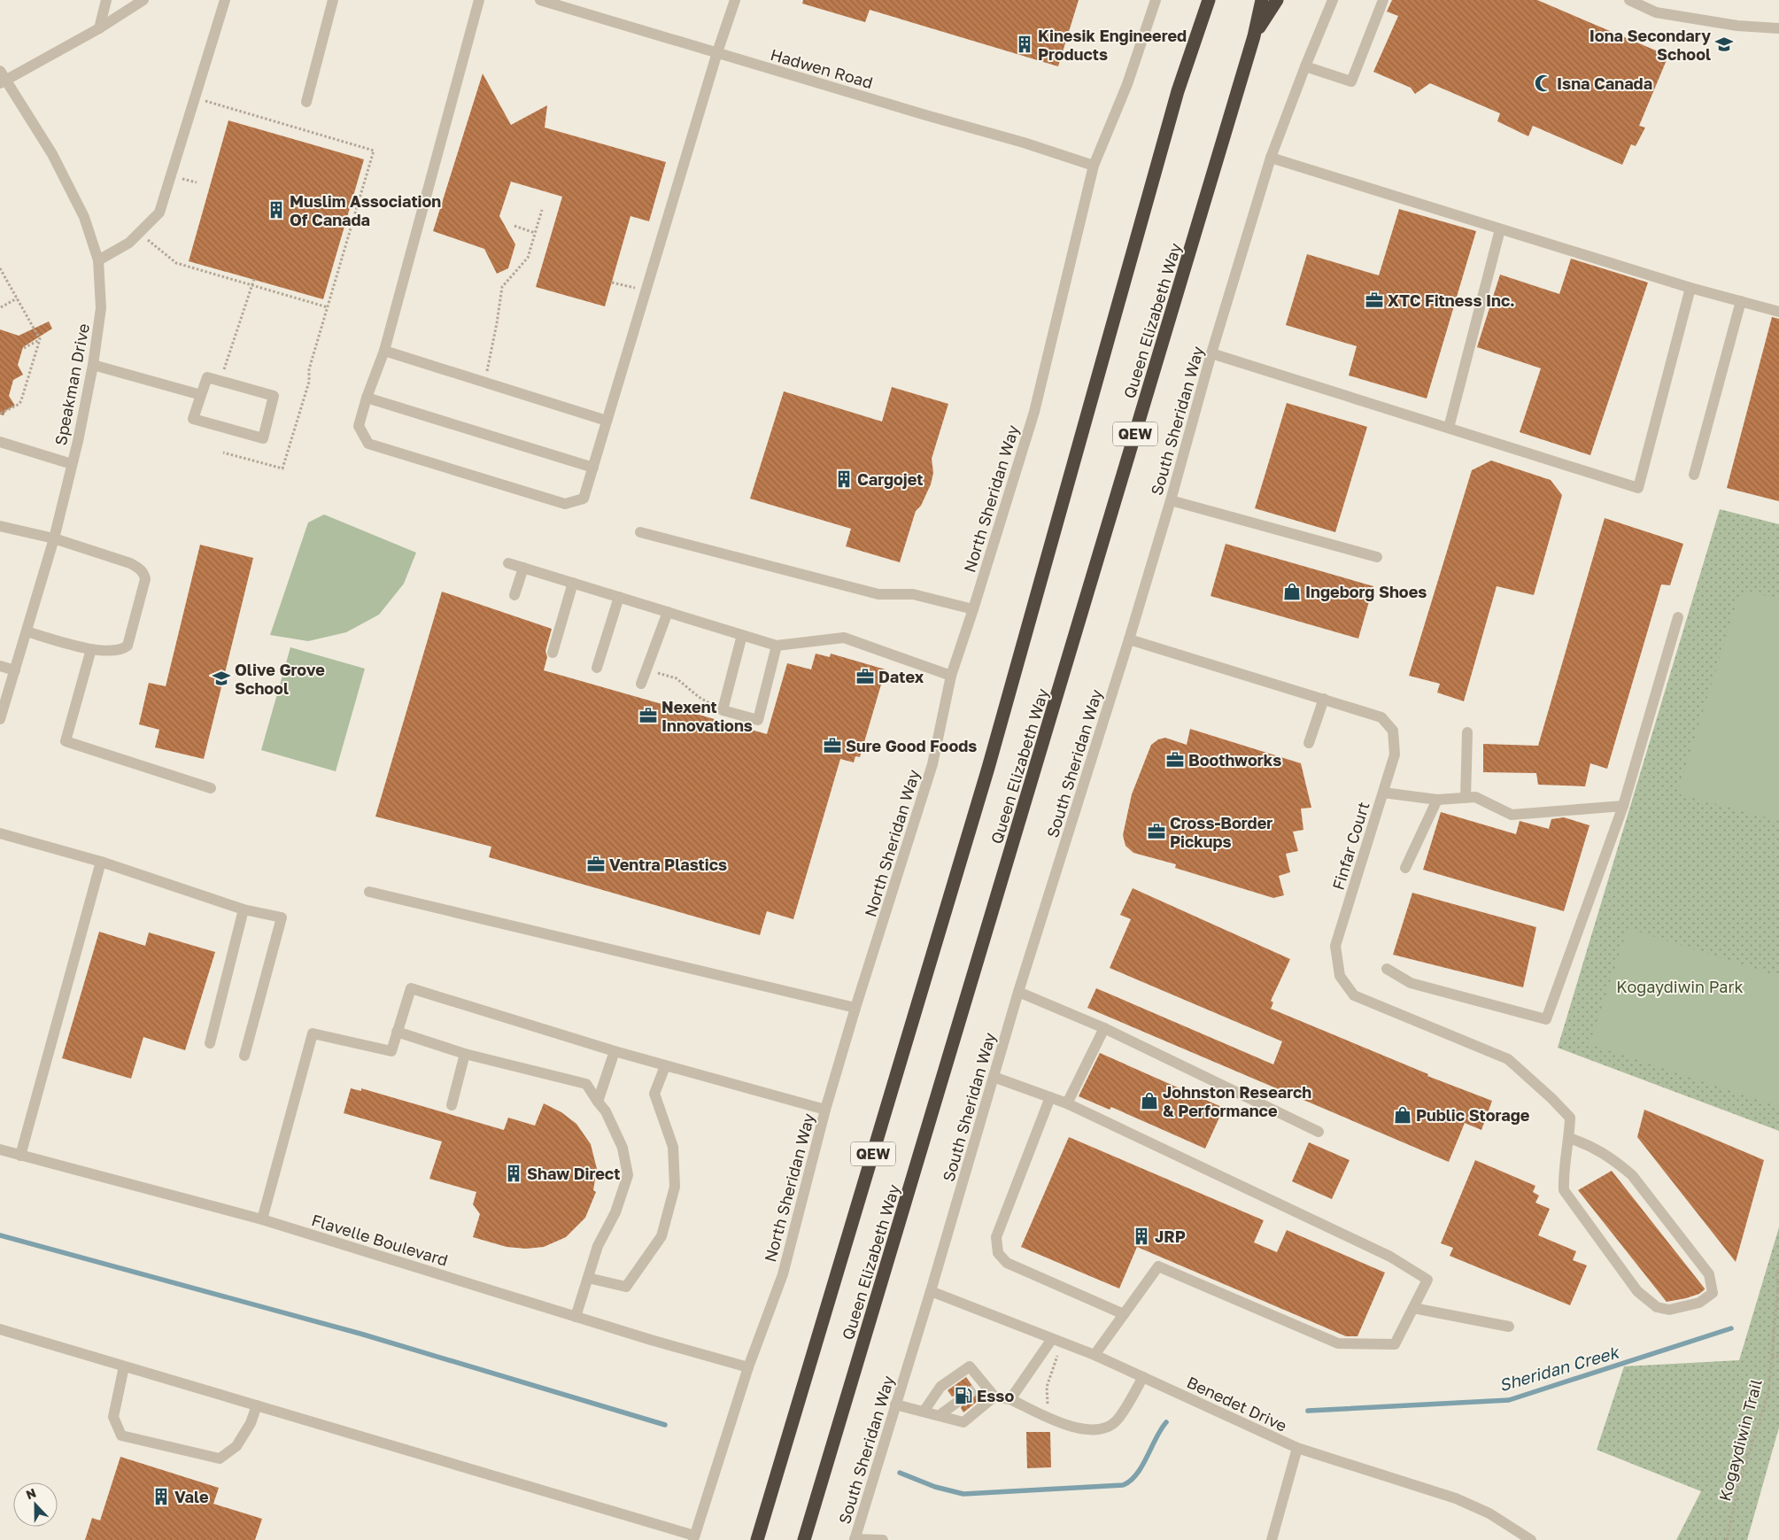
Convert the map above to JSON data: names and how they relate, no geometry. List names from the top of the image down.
{
  "streets": {
    "highway": ["Queen Elizabeth Way", "QEW"],
    "street": [
      "Hadwen Road",
      "Speakman Drive",
      "South Sheridan Way",
      "North Sheridan Way",
      "Finfar Court",
      "Flavelle Boulevard",
      "Benedet Drive"
    ],
    "path": ["Kogaydiwin Trail"]
  },
  "crossings": [
    ["Hadwen Road", "North Sheridan Way"],
    ["South Sheridan Way", "Finfar Court"],
    ["South Sheridan Way", "Benedet Drive"],
    ["North Sheridan Way", "Flavelle Boulevard"]
  ],
  "water": ["Sheridan Creek"],
  "parks": ["Kogaydiwin Park"],
  "places": {
    "building": [
      "Kinesik Engineered Products",
      "Muslim Association Of Canada",
      "Cargojet",
      "Shaw Direct",
      "JRP",
      "Vale"
    ],
    "school or university": ["Iona Secondary School", "Olive Grove School"],
    "mosque": ["Isna Canada"],
    "office": [
      "XTC Fitness Inc.",
      "Datex",
      "Nexent Innovations",
      "Sure Good Foods",
      "Boothworks",
      "Cross-Border Pickups",
      "Ventra Plastics"
    ],
    "shop": ["Ingeborg Shoes", "Johnston Research & Performance", "Public Storage"],
    "fuel station": ["Esso"]
  },
  "north": "top"
}
